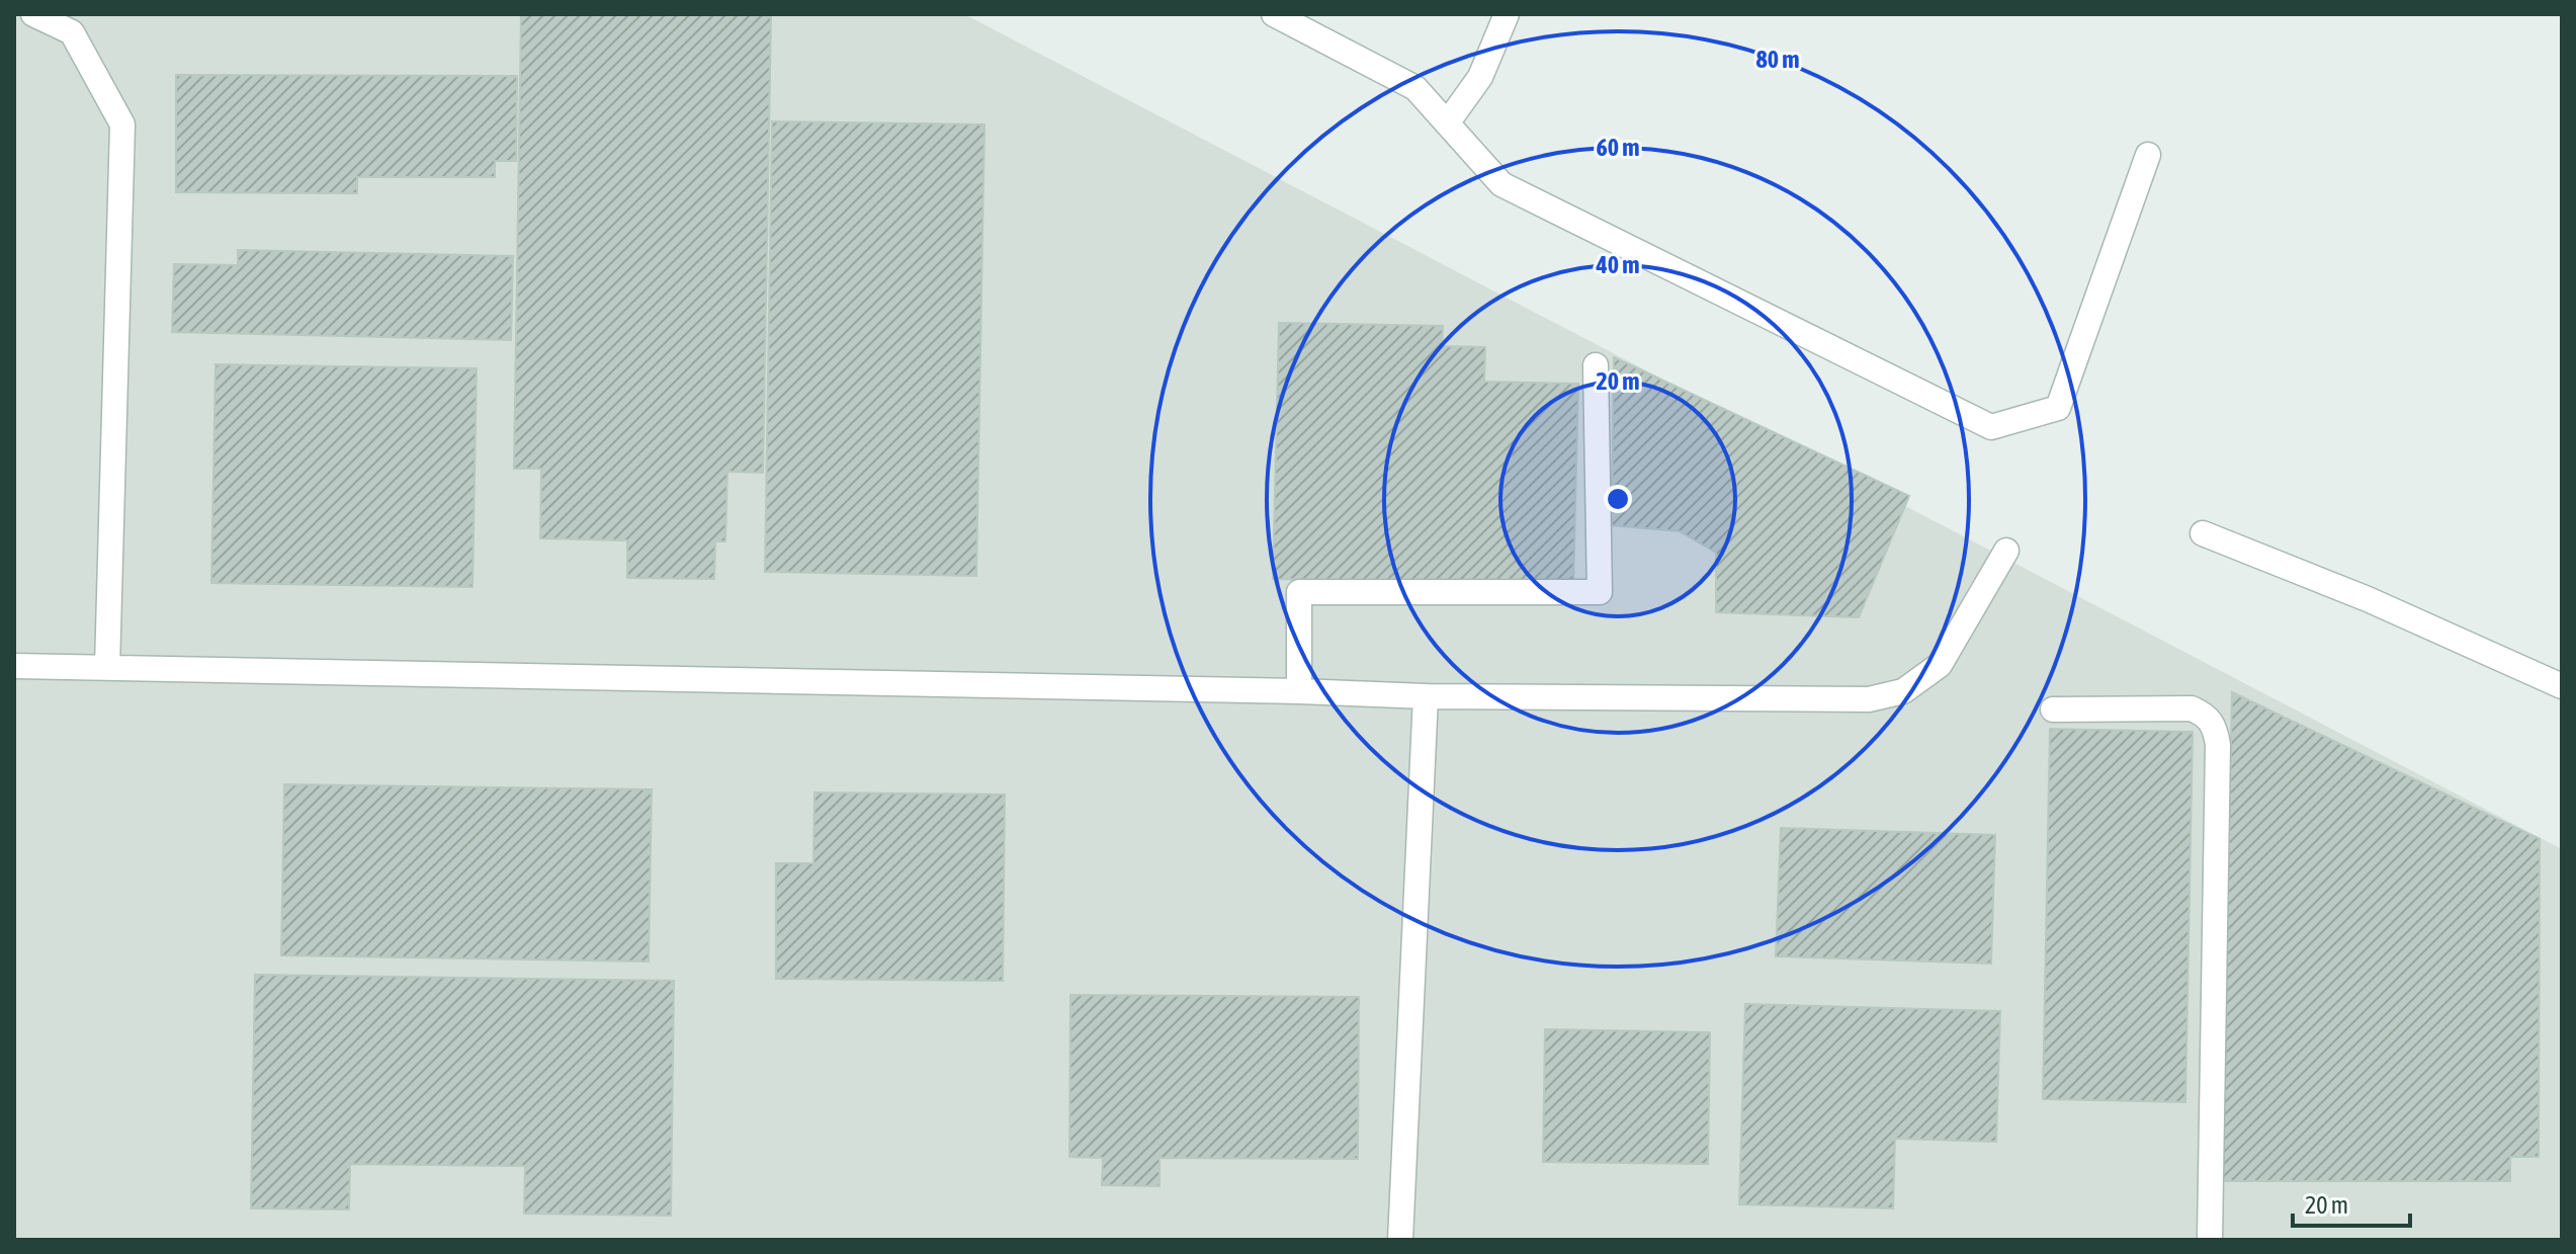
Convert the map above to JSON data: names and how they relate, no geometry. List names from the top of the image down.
{
  "scale_bar": "20 m",
  "rings": [
    "80 m",
    "60 m",
    "40 m",
    "20 m"
  ]
}
